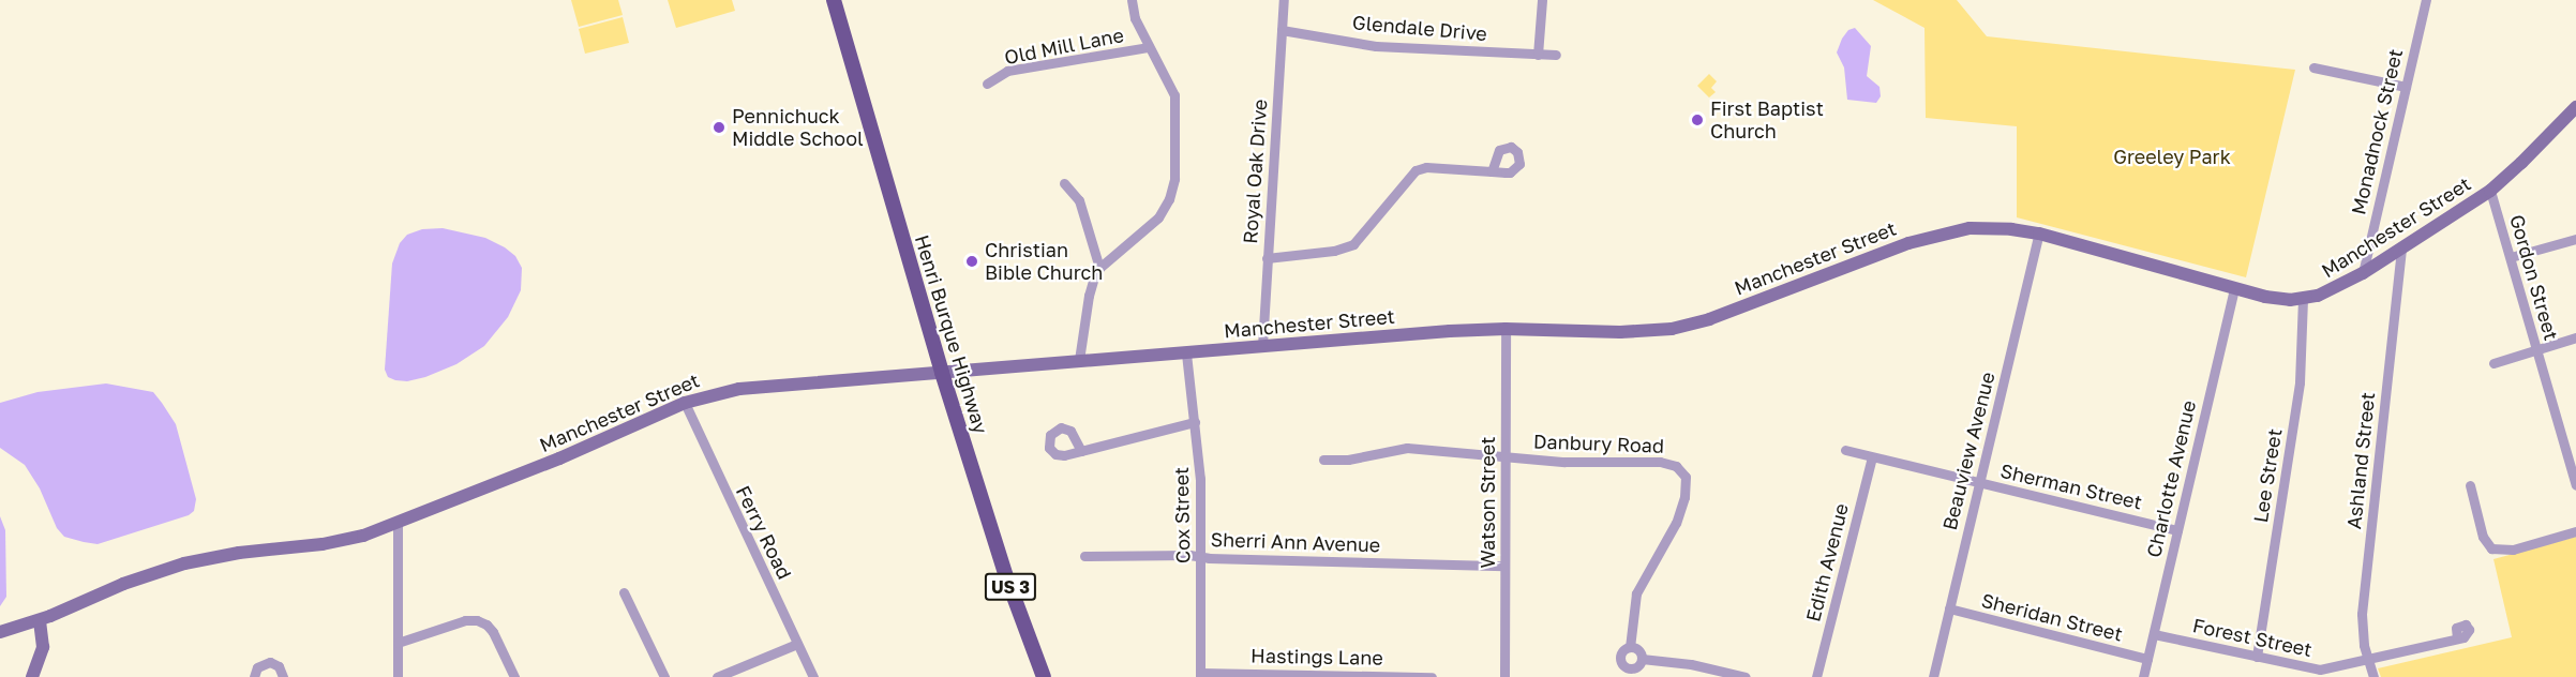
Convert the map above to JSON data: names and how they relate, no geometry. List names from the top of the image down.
{
  "streets": {
    "main road": ["Henri Burque Highway", "US 3"],
    "street": [
      "Glendale Drive",
      "Old Mill Lane",
      "Monadnock Street",
      "Royal Oak Drive",
      "Manchester Street",
      "Gordon Street",
      "Danbury Road",
      "Beauview Avenue",
      "Ashland Street",
      "Lee Street",
      "Charlotte Avenue",
      "Sherman Street",
      "Watson Street",
      "Cox Street",
      "Ferry Road",
      "Sherri Ann Avenue",
      "Edith Avenue",
      "Sheridan Street",
      "Forest Street",
      "Hastings Lane"
    ]
  },
  "crossings": [
    ["Glendale Drive", "Royal Oak Drive"],
    ["Monadnock Street", "Manchester Street"],
    ["Royal Oak Drive", "Manchester Street"],
    ["Manchester Street", "Gordon Street"],
    ["Manchester Street", "Henri Burque Highway"],
    ["Manchester Street", "Beauview Avenue"],
    ["Manchester Street", "Ashland Street"],
    ["Manchester Street", "Lee Street"],
    ["Manchester Street", "Charlotte Avenue"],
    ["Manchester Street", "Watson Street"],
    ["Manchester Street", "Cox Street"],
    ["Manchester Street", "Ferry Road"],
    ["Danbury Road", "Watson Street"],
    ["Beauview Avenue", "Sherman Street"],
    ["Beauview Avenue", "Sheridan Street"],
    ["Ashland Street", "Forest Street"],
    ["Lee Street", "Forest Street"],
    ["Charlotte Avenue", "Sherman Street"],
    ["Charlotte Avenue", "Sheridan Street"],
    ["Charlotte Avenue", "Forest Street"],
    ["Sherman Street", "Edith Avenue"],
    ["Watson Street", "Sherri Ann Avenue"],
    ["Cox Street", "Sherri Ann Avenue"],
    ["Cox Street", "Hastings Lane"]
  ],
  "parks": ["Greeley Park"],
  "places": ["First Baptist Church", "Pennichuck Middle School", "Christian Bible Church"]
}
